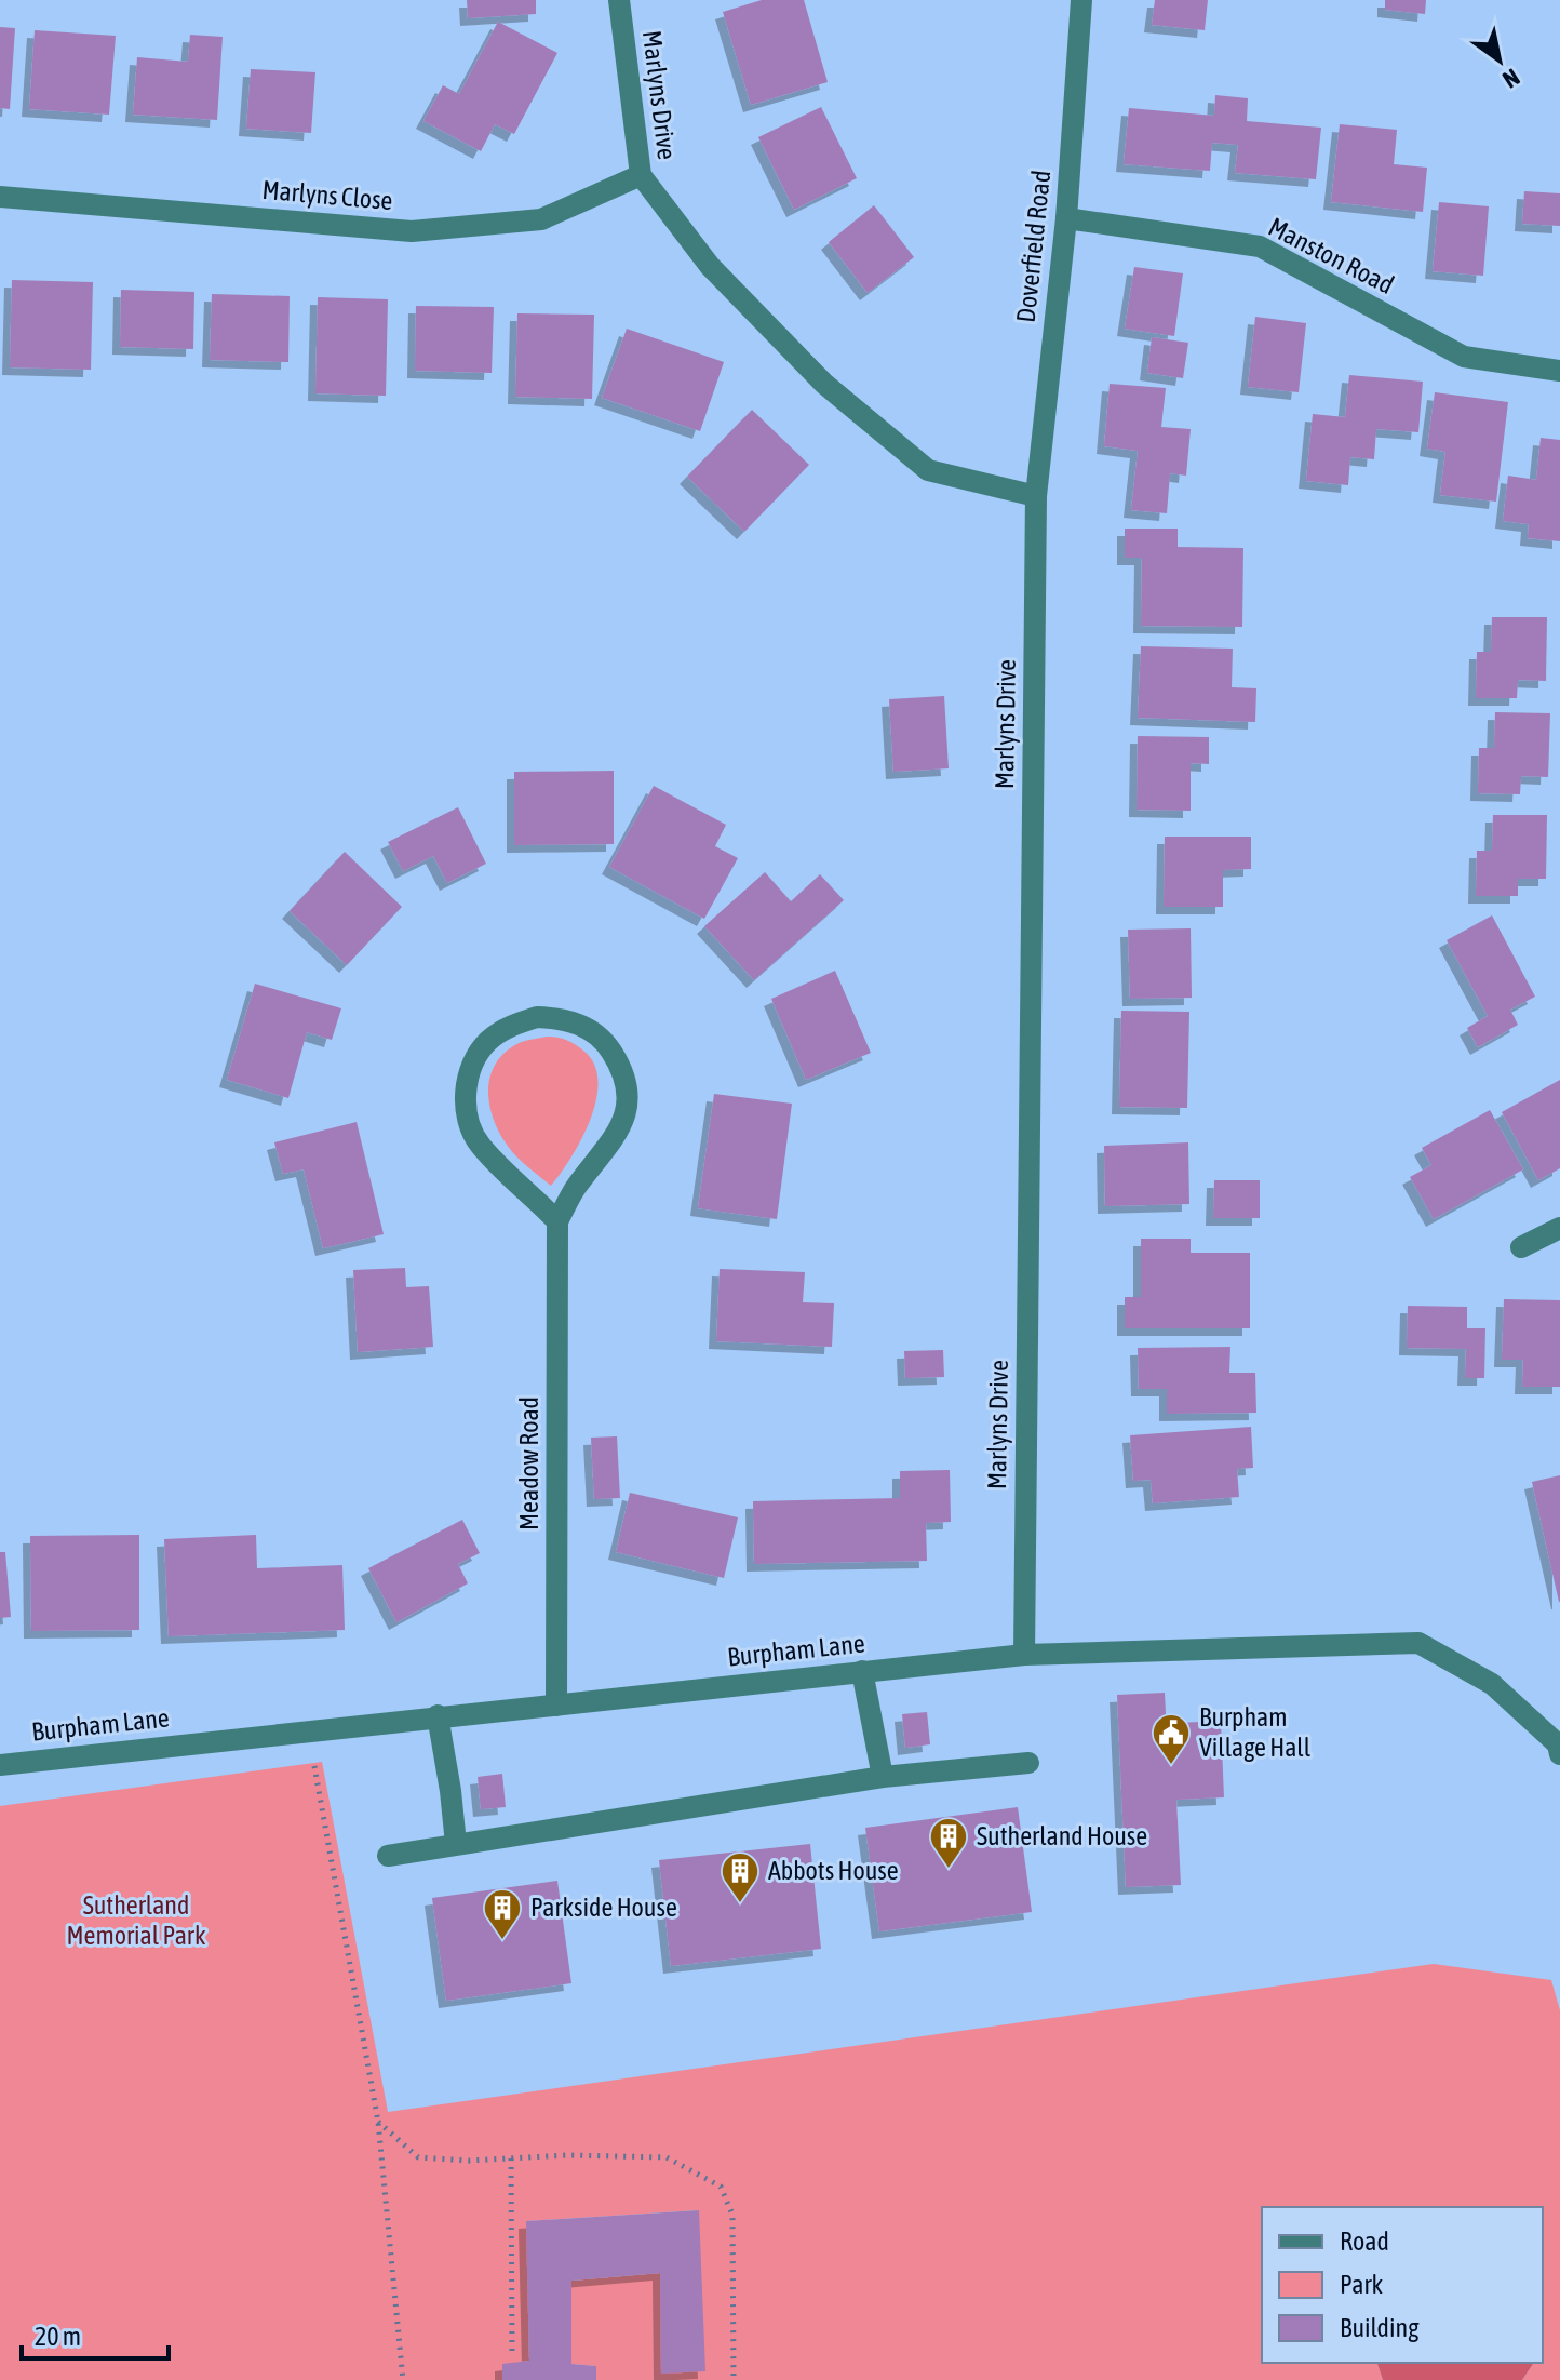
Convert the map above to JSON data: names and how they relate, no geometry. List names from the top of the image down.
{
  "streets": {
    "street": [
      "Marlyns Drive",
      "Marlyns Close",
      "Doverfield Road",
      "Manston Road",
      "Meadow Road",
      "Burpham Lane"
    ]
  },
  "crossings": [
    ["Marlyns Drive", "Marlyns Close"],
    ["Marlyns Drive", "Doverfield Road"],
    ["Marlyns Drive", "Burpham Lane"],
    ["Doverfield Road", "Manston Road"],
    ["Meadow Road", "Burpham Lane"]
  ],
  "parks": ["Sutherland Memorial Park"],
  "places": {
    "public building": ["Burpham Village Hall"],
    "building": ["Sutherland House", "Abbots House", "Parkside House"]
  },
  "legend": ["Road", "Park", "Building"],
  "scale_bar": "20 m",
  "north": "bottom right"
}
